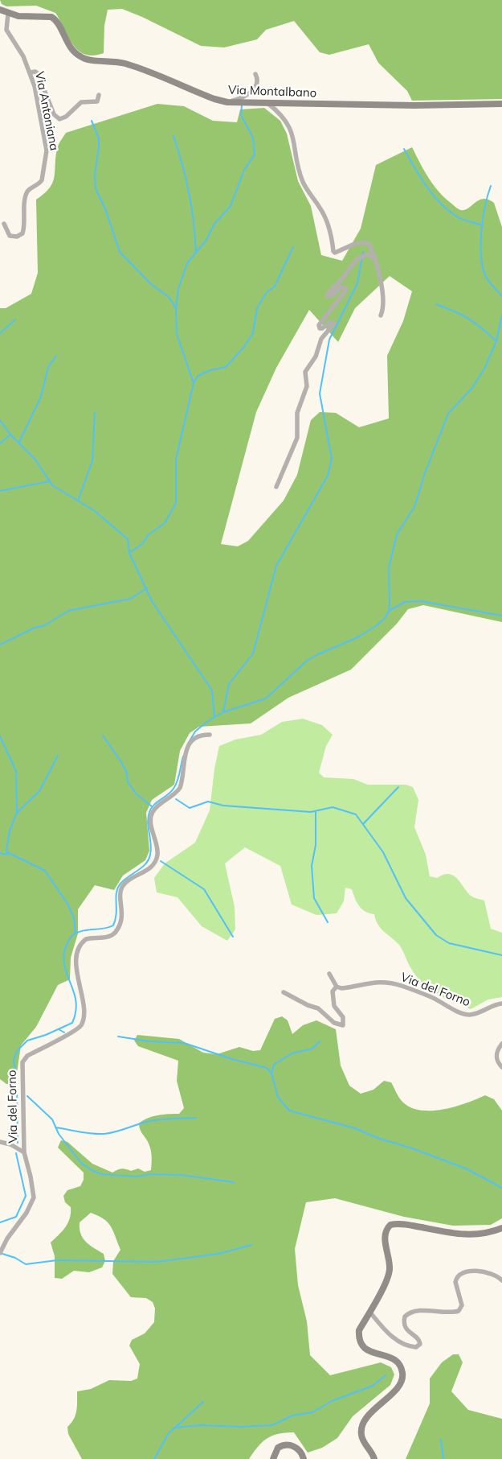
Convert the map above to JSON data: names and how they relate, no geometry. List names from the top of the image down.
{
  "streets": {
    "street": ["Via Montalbano", "Via Antoniana", "Via del Forno"]
  },
  "crossings": [
    ["Via Montalbano", "Via Antoniana"]
  ]
}
